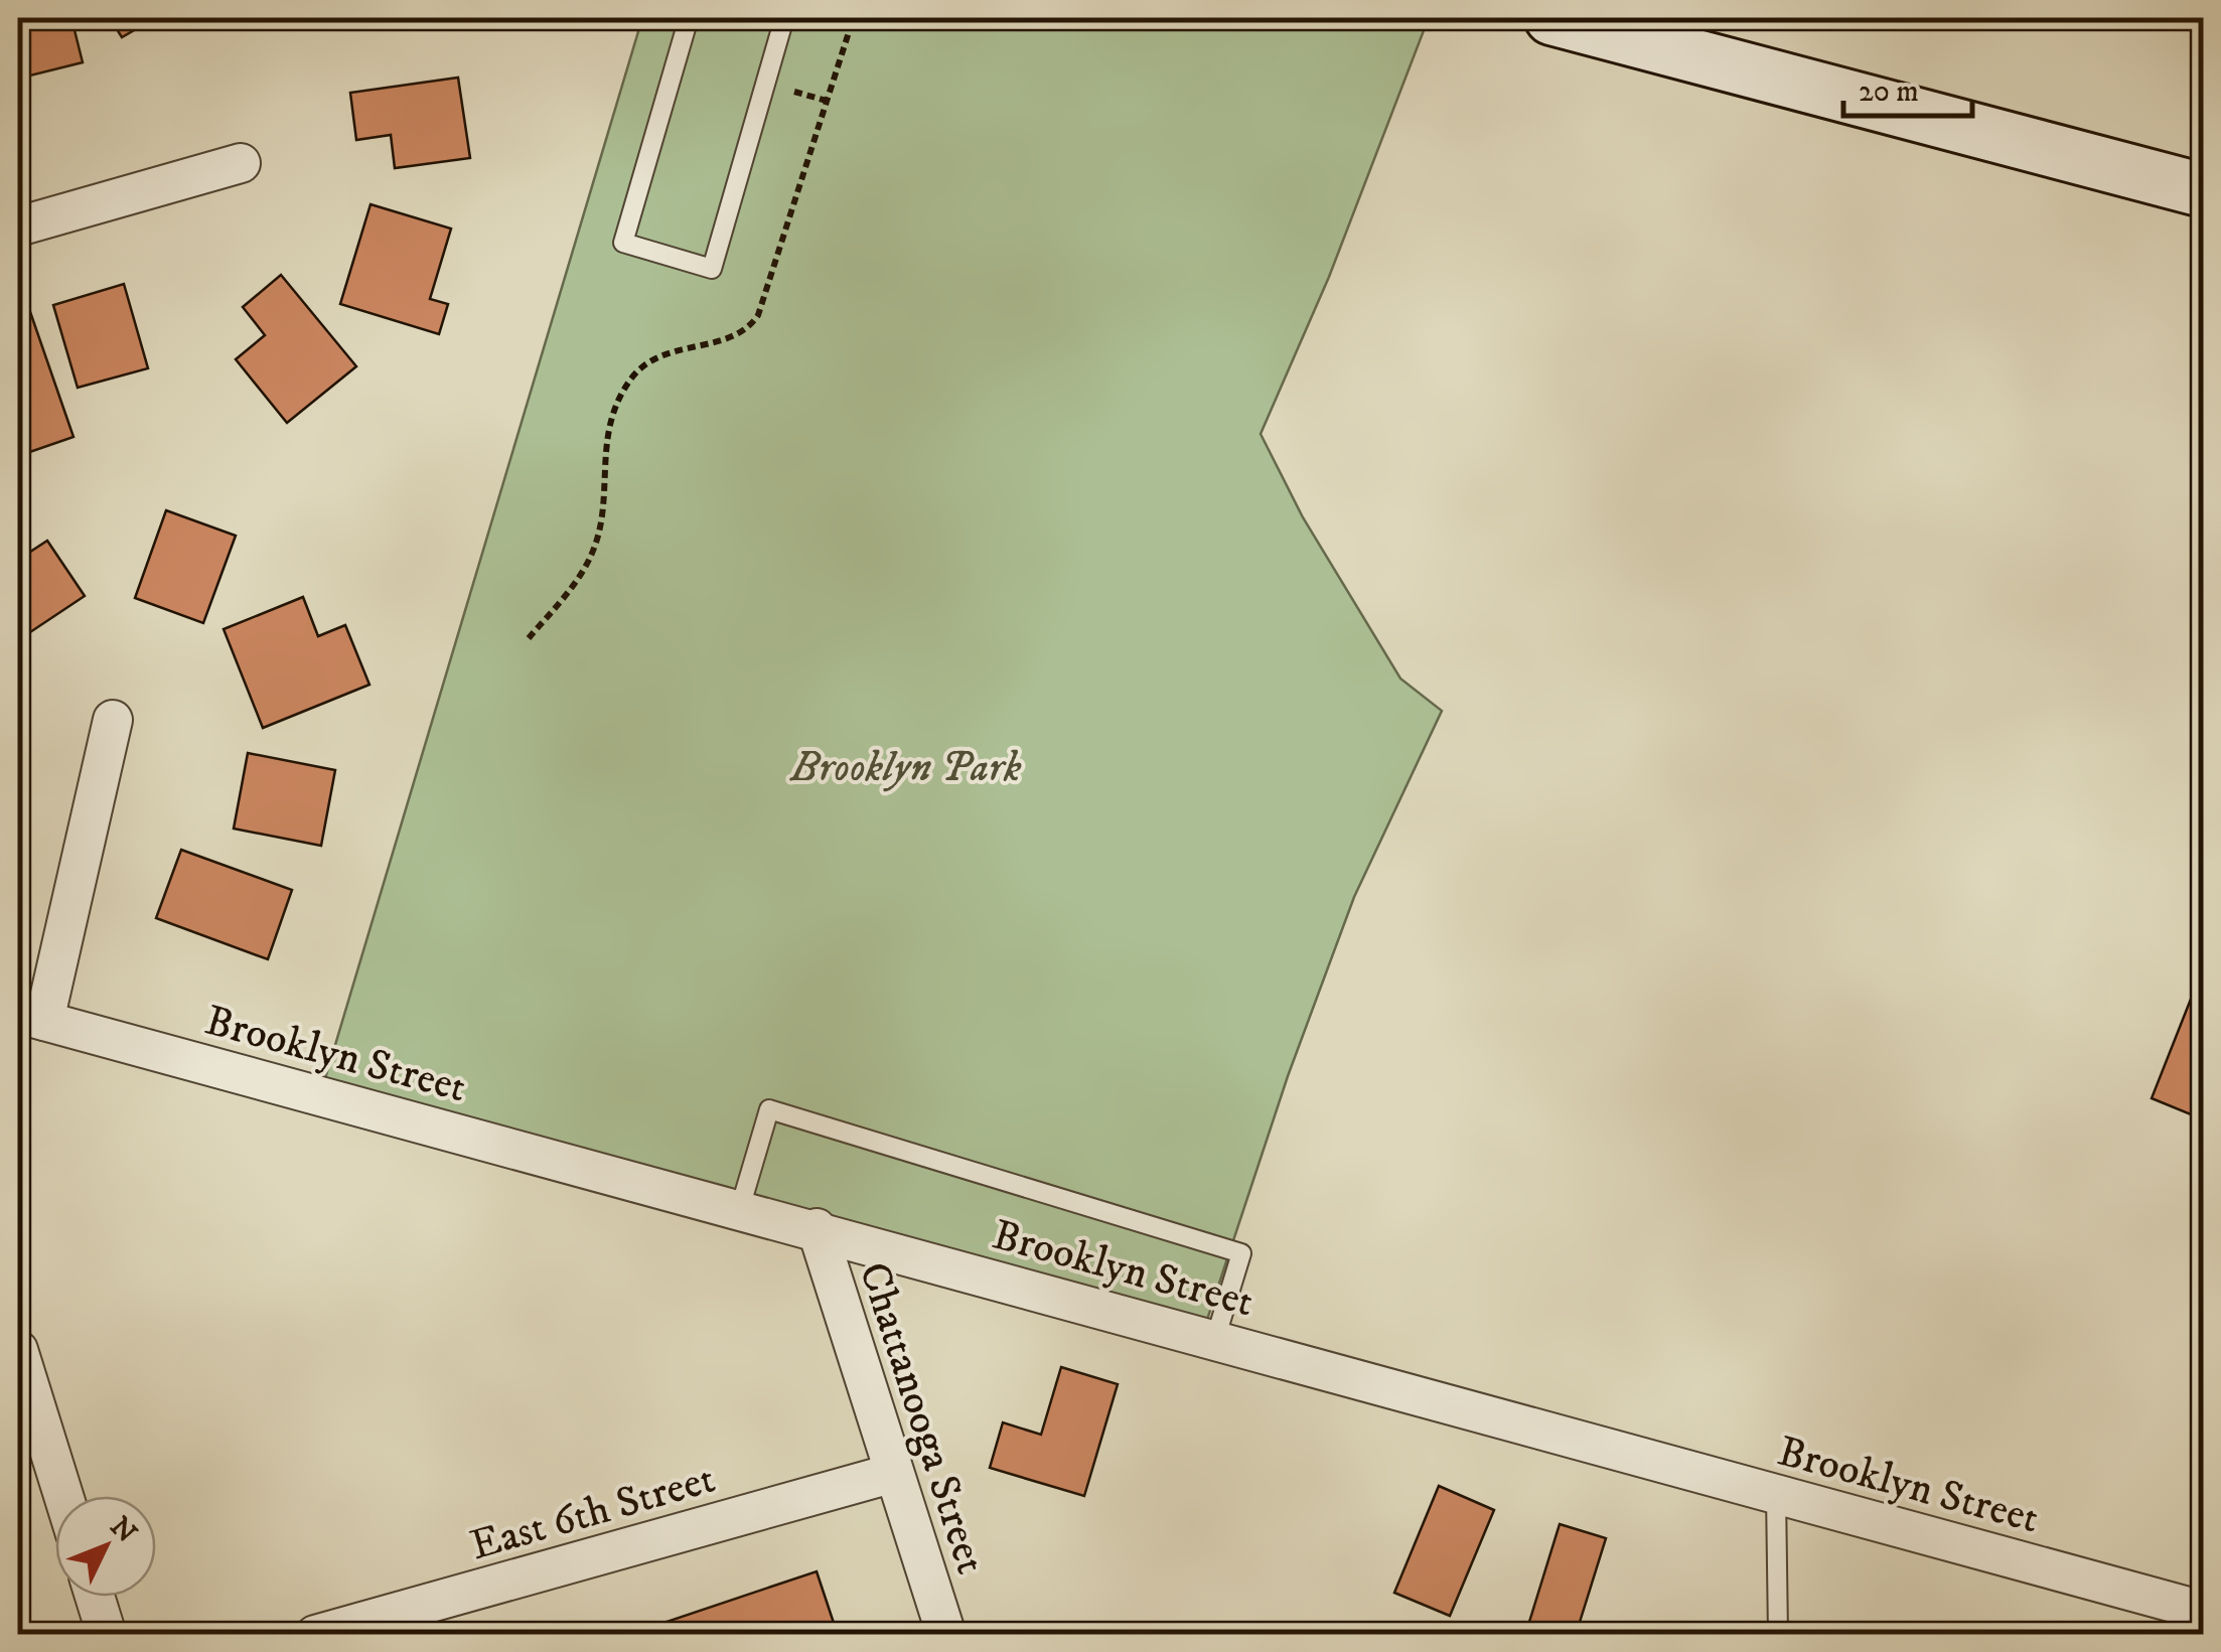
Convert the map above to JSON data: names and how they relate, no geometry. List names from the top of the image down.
{
  "streets": {
    "street": ["Brooklyn Street", "Chattanooga Street", "East 6th Street"]
  },
  "crossings": [
    ["Brooklyn Street", "Chattanooga Street"],
    ["Chattanooga Street", "East 6th Street"]
  ],
  "parks": ["Brooklyn Park"],
  "scale_bar": "20 m",
  "north": "top right"
}
